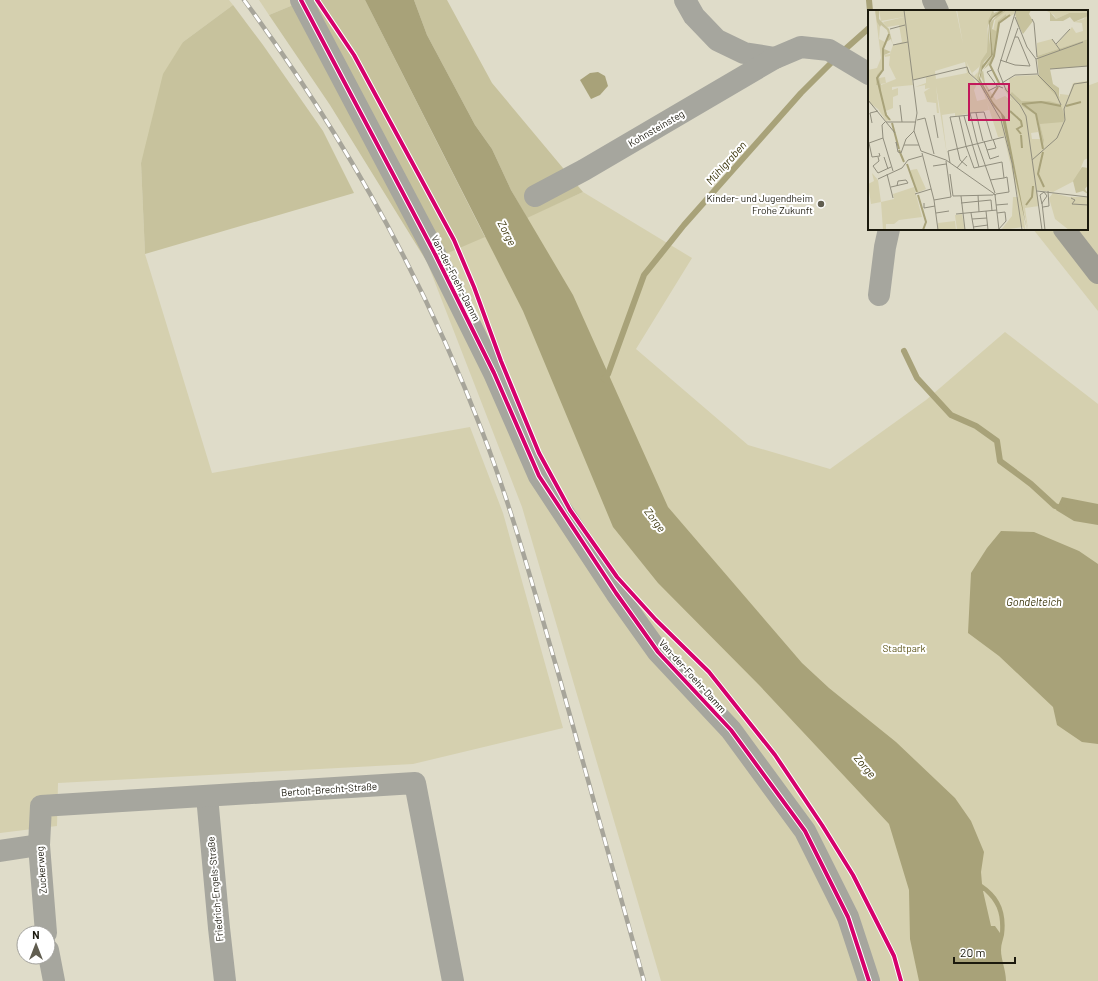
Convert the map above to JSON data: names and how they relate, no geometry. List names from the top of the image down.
{
  "streets": {
    "street": [
      "Kohnsteinsteg",
      "Van-der-Foehr-Damm",
      "Bertolt-Brecht-Straße",
      "Zuckerweg",
      "Friedrich-Engels-Straße"
    ]
  },
  "crossings": [
    ["Bertolt-Brecht-Straße", "Zuckerweg"],
    ["Bertolt-Brecht-Straße", "Friedrich-Engels-Straße"]
  ],
  "water": ["Mühlgraben", "Zorge", "Gondelteich"],
  "parks": ["Stadtpark"],
  "places": ["Kinder- und Jugendheim Frohe Zukunft"],
  "scale_bar": "20 m",
  "north": "top"
}
